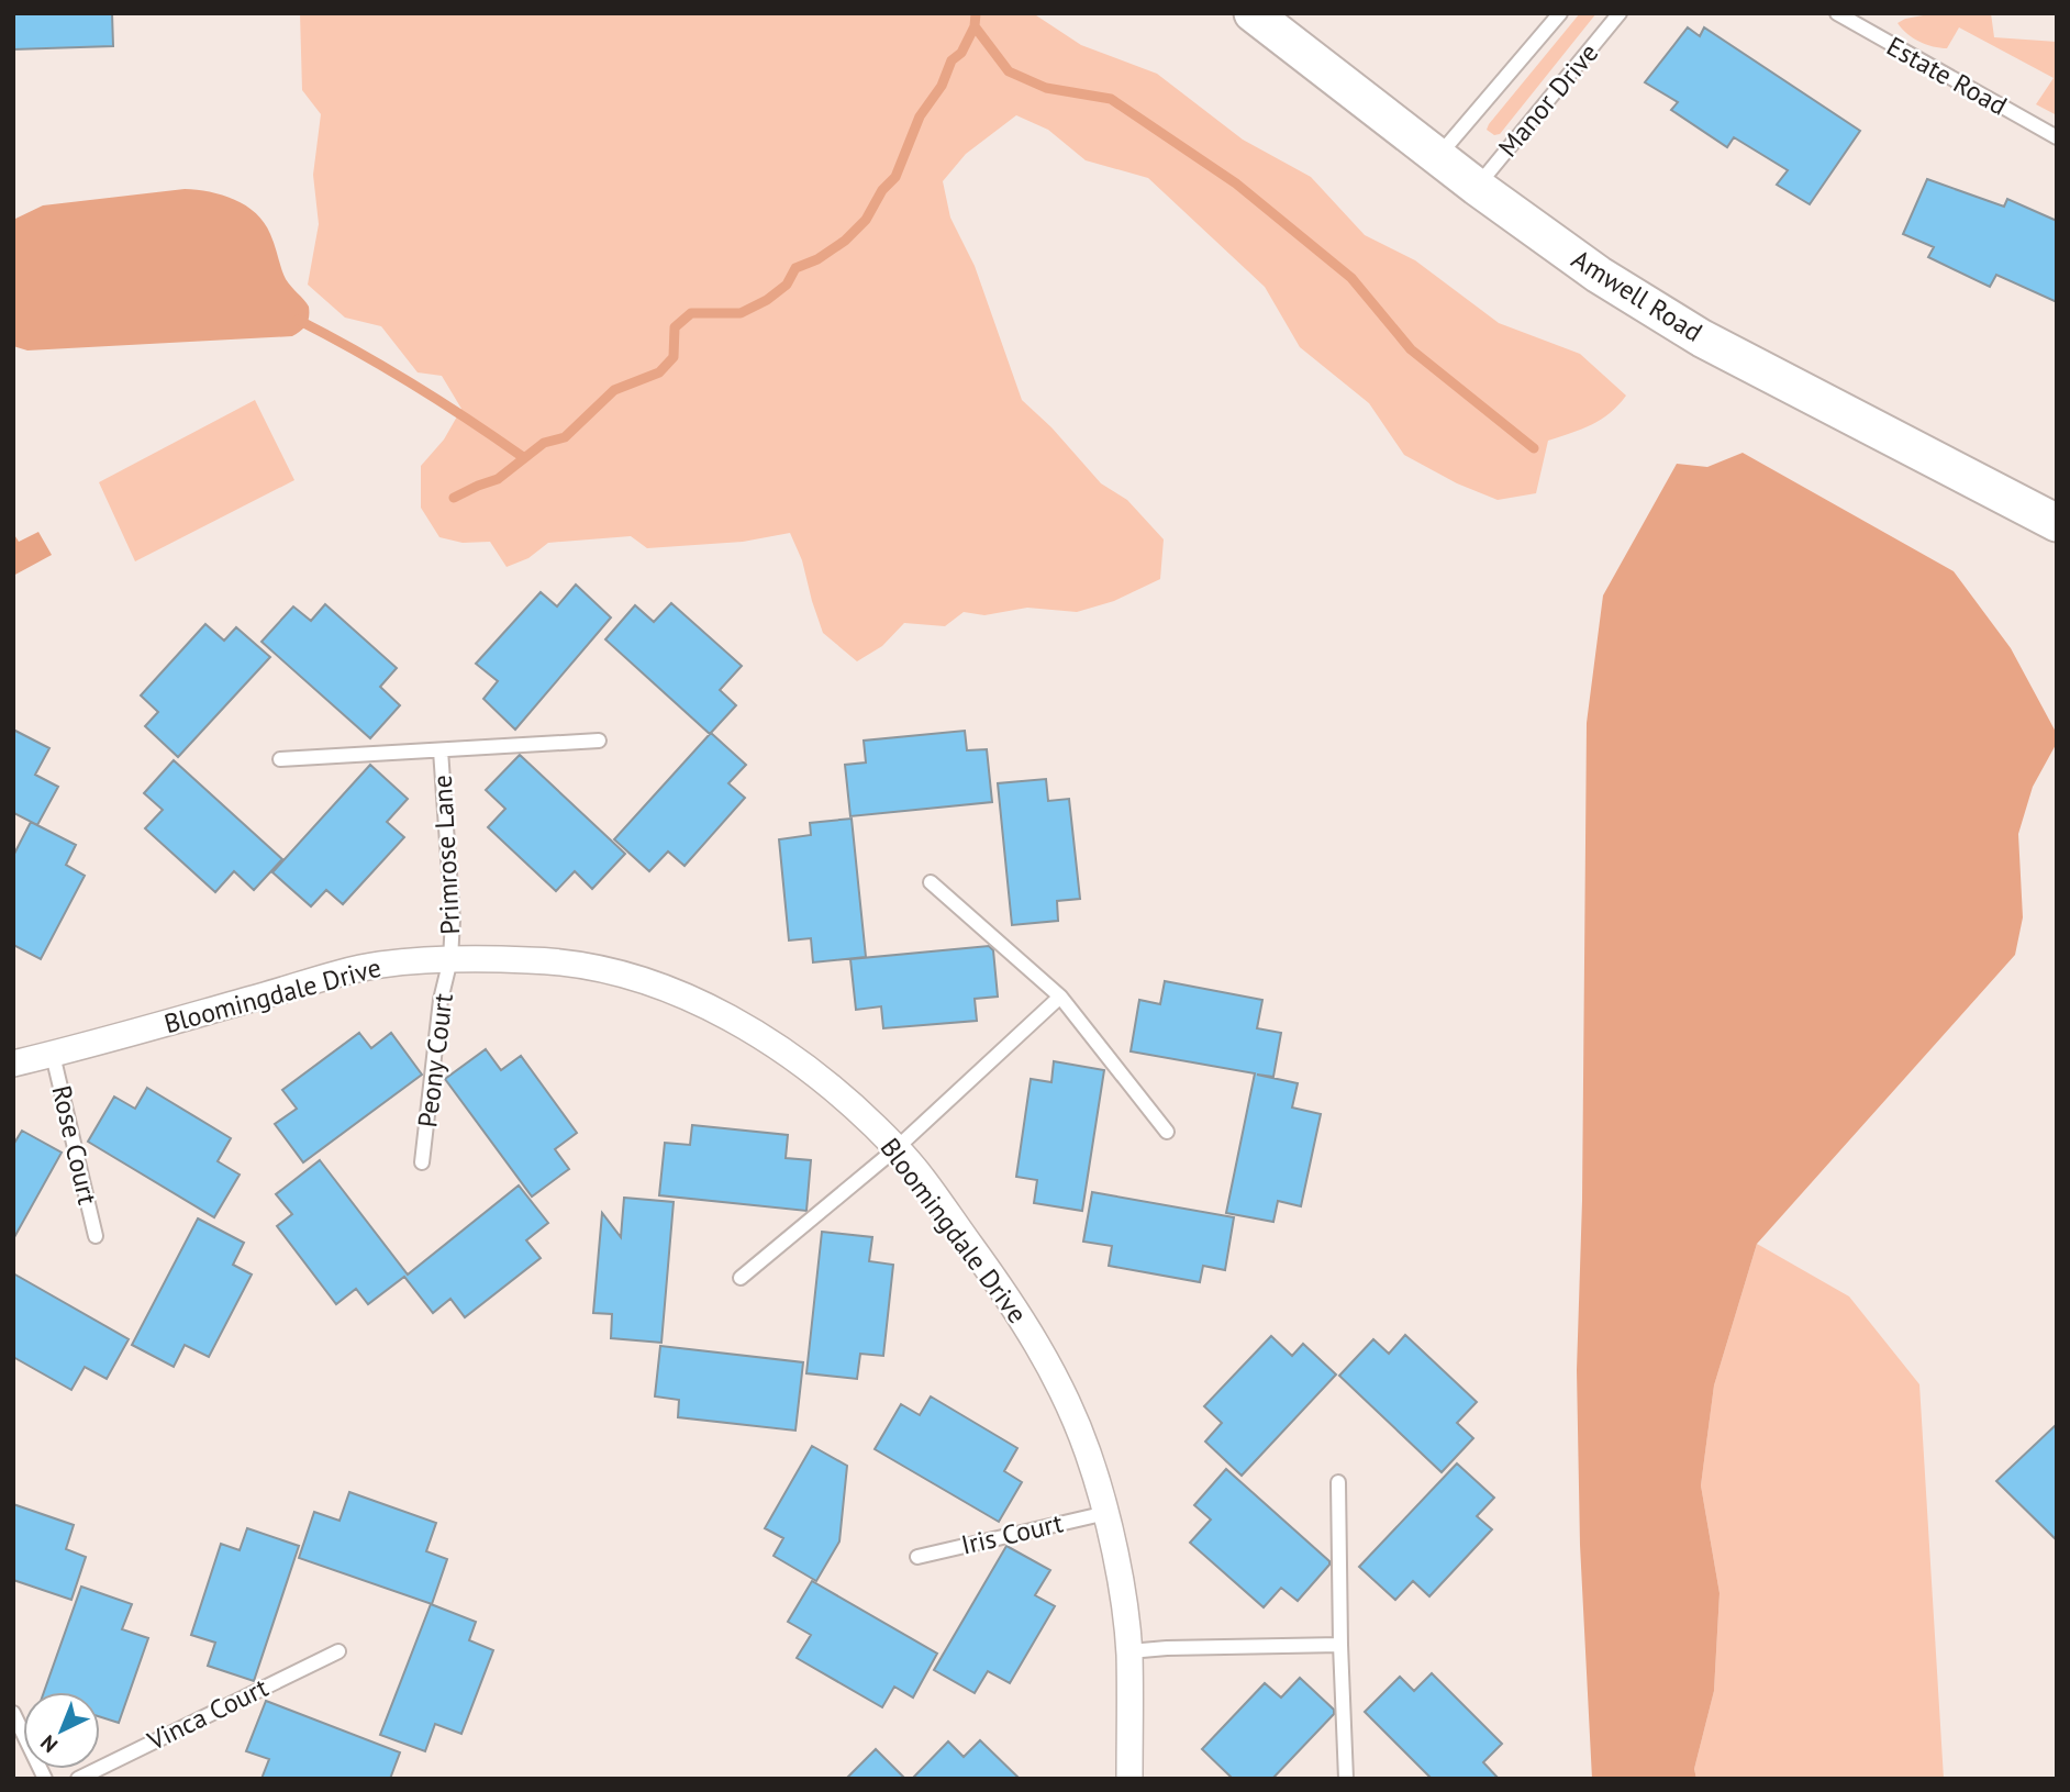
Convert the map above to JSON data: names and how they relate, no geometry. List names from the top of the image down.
{
  "streets": {
    "main road": ["Amwell Road"],
    "street": ["Bloomingdale Drive"],
    "lane": [
      "Estate Road",
      "Manor Drive",
      "Primrose Lane",
      "Peony Court",
      "Rose Court",
      "Iris Court",
      "Vinca Court"
    ]
  },
  "crossings": [
    ["Manor Drive", "Amwell Road"],
    ["Primrose Lane", "Bloomingdale Drive"],
    ["Primrose Lane", "Peony Court"],
    ["Bloomingdale Drive", "Peony Court"],
    ["Bloomingdale Drive", "Rose Court"],
    ["Bloomingdale Drive", "Iris Court"]
  ],
  "north": "bottom left"
}
